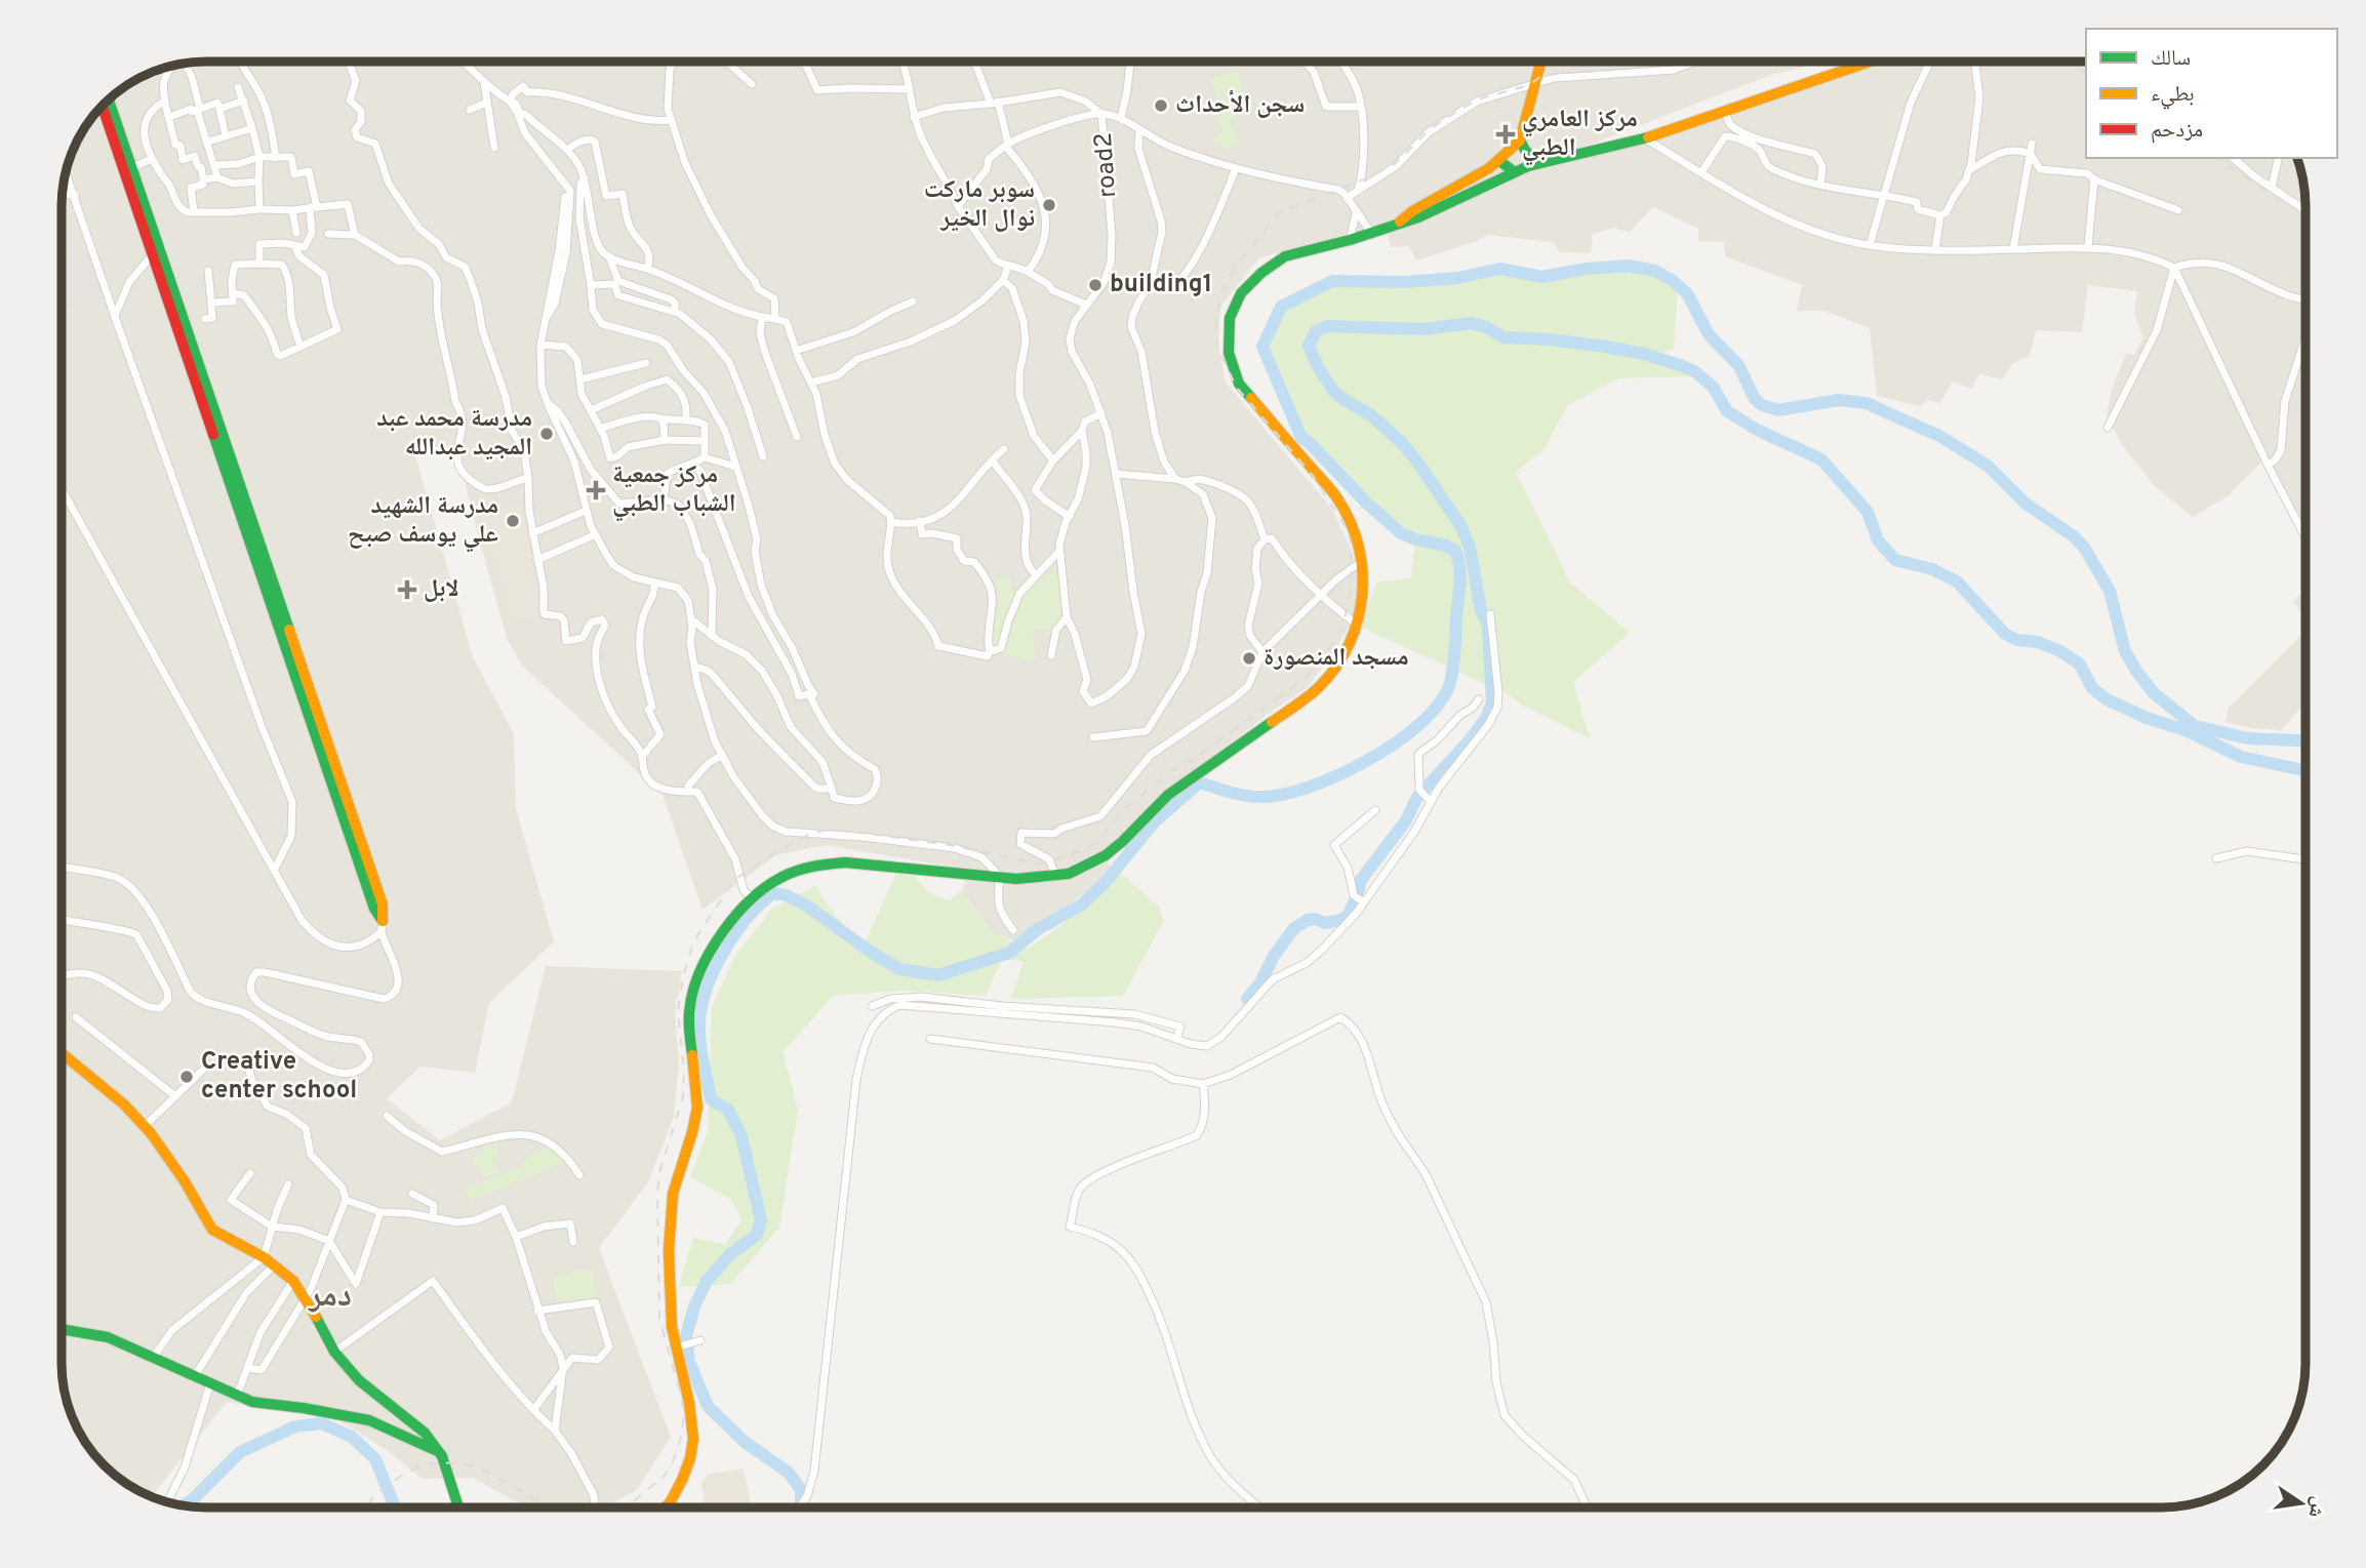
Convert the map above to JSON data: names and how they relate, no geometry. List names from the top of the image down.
{
  "streets": {
    "street": ["road2"]
  },
  "districts": ["دمر"],
  "places": {
    "other": [
      "سجن الأحداث",
      "سوبر ماركت نوال الخير",
      "building1",
      "مدرسة محمد عبد المجيد عبدالله",
      "مدرسة الشهيد علي يوسف صبح",
      "مسجد المنصورة",
      "Creative center school"
    ],
    "health": ["مركز العامري الطبي", "مركز جمعية الشباب الطبي", "لابل"]
  },
  "legend": ["سالك", "بطيء", "مزدحم"],
  "north": "right"
}
